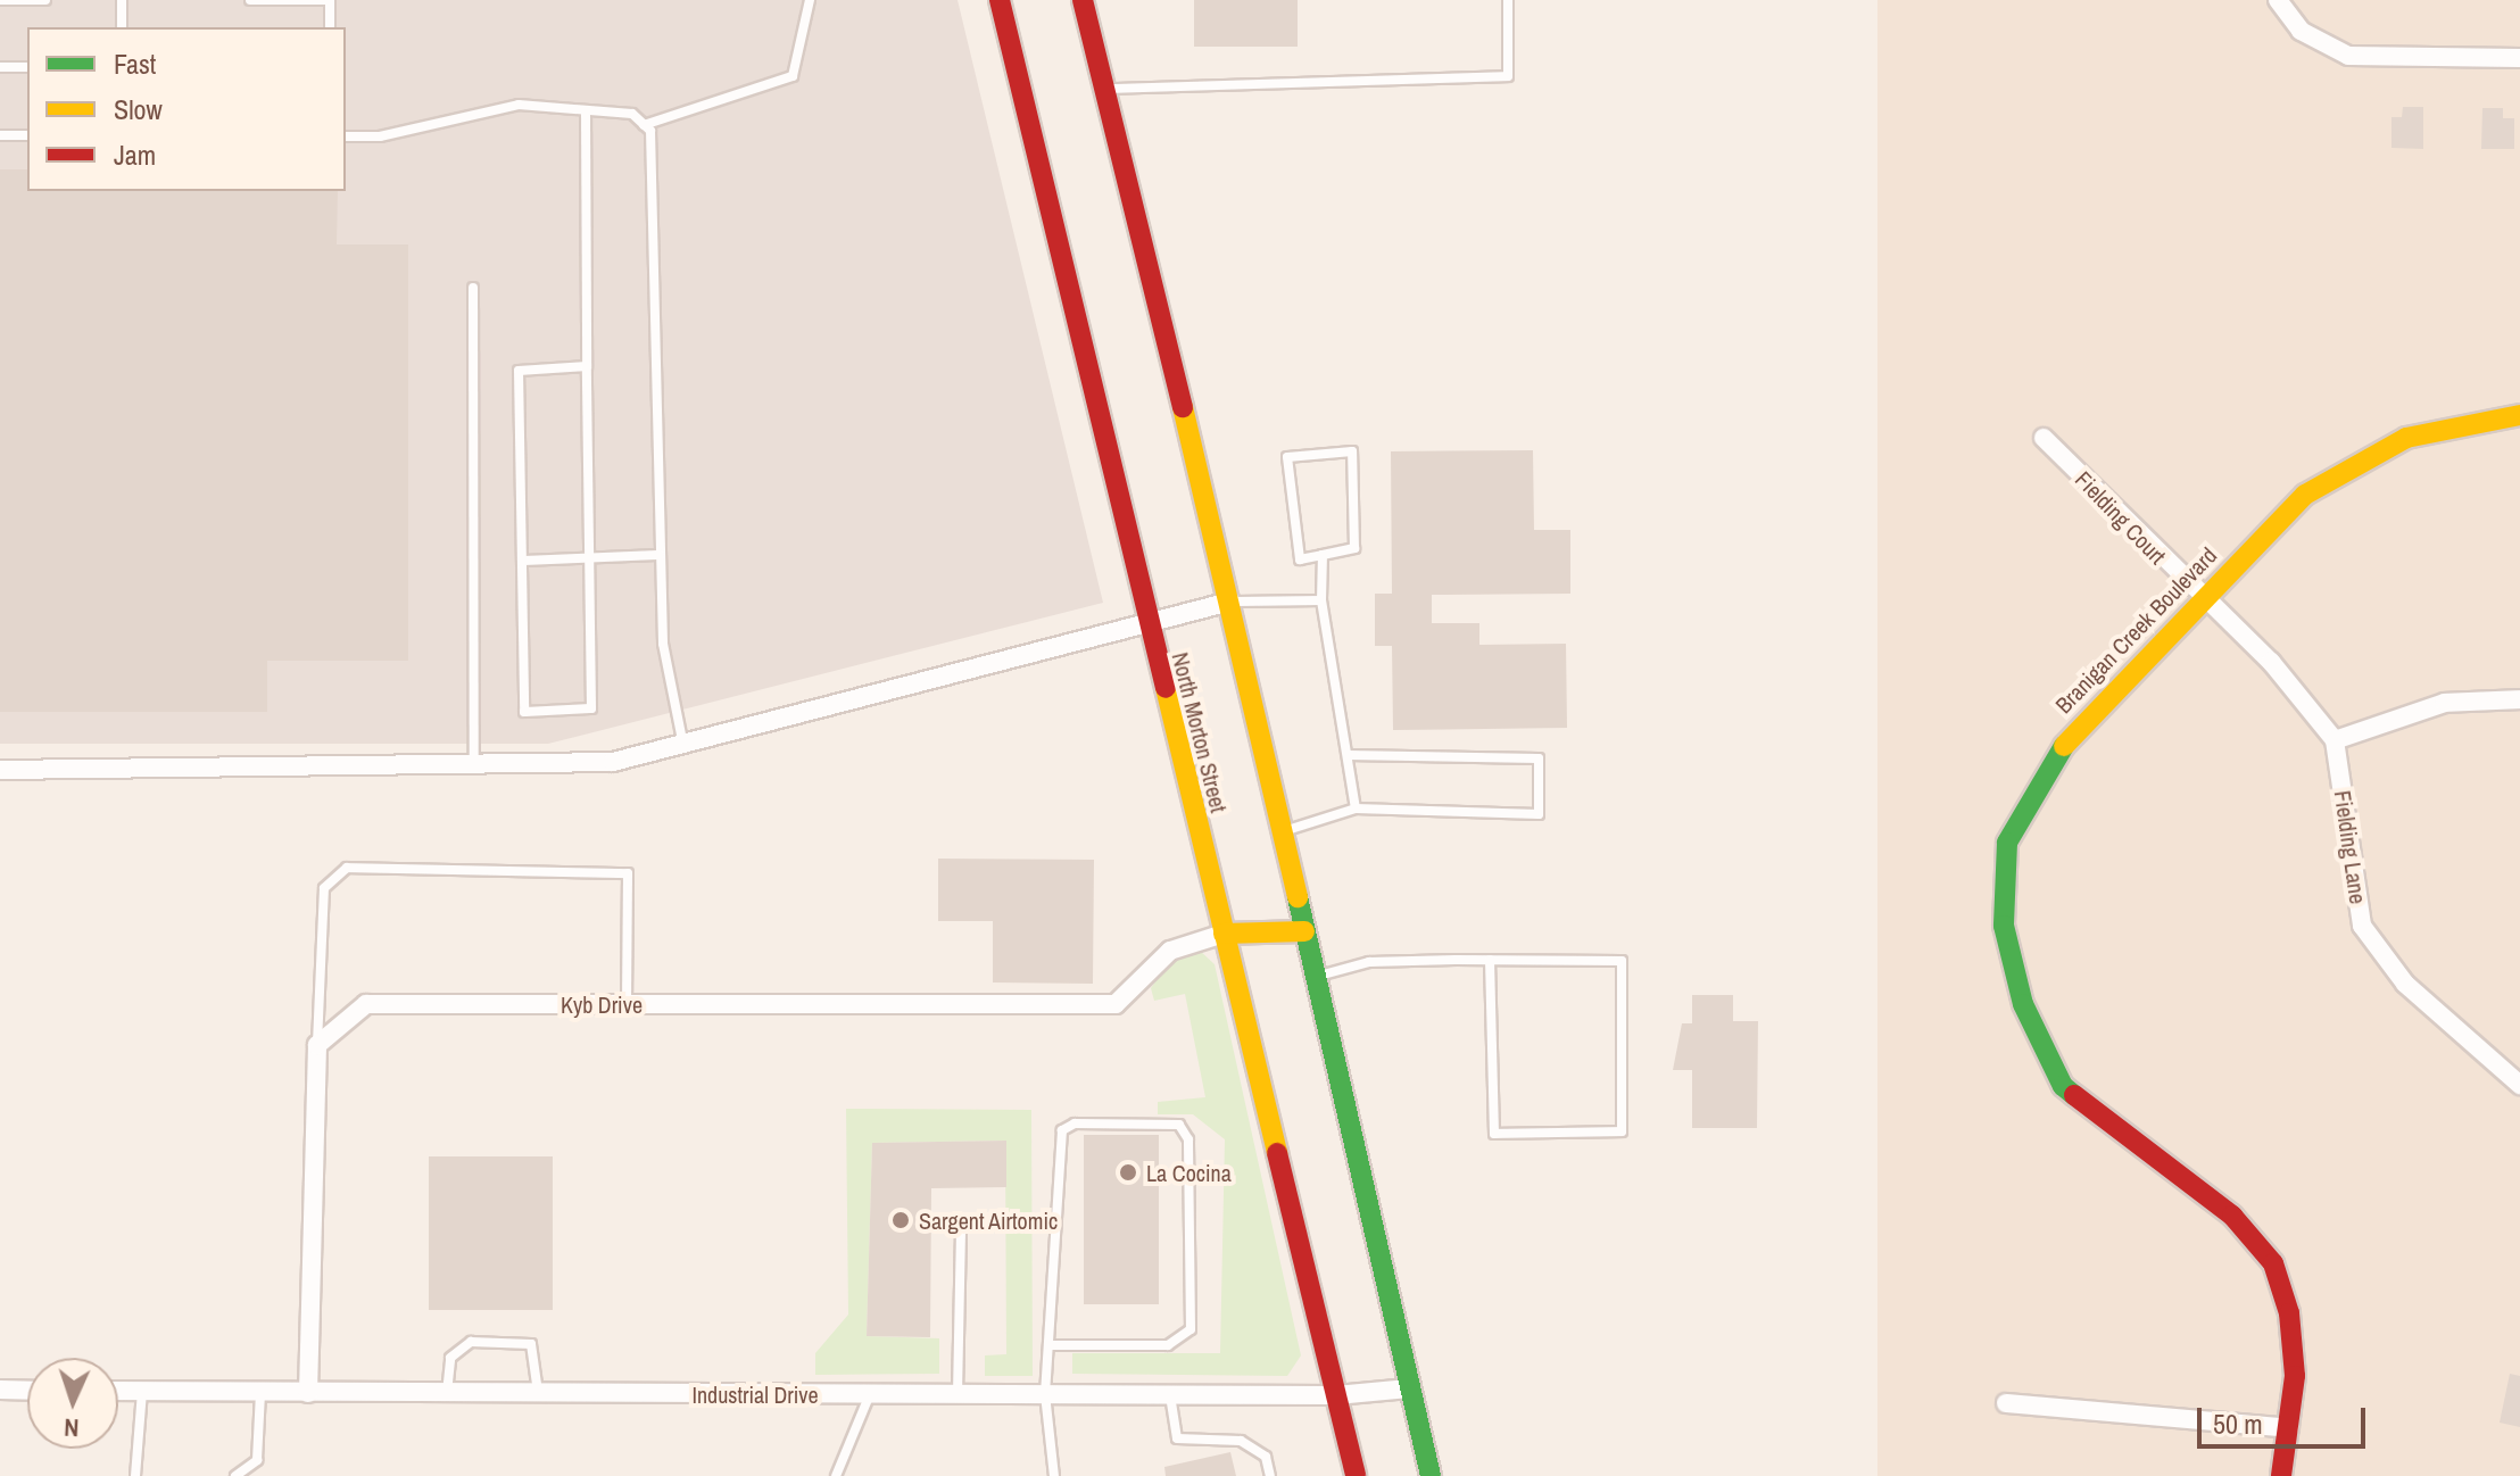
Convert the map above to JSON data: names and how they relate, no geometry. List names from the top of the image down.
{
  "streets": {
    "main road": ["Branigan Creek Boulevard", "North Morton Street"],
    "street": [
      "Fielding Court",
      "Fielding Lane",
      "Kyb Drive",
      "Industrial Drive"
    ]
  },
  "crossings": [
    ["Fielding Court", "Branigan Creek Boulevard"],
    ["North Morton Street", "Kyb Drive"],
    ["North Morton Street", "Industrial Drive"]
  ],
  "places": ["La Cocina", "Sargent Airtomic"],
  "legend": ["Fast", "Slow", "Jam"],
  "scale_bar": "50 m",
  "north": "bottom"
}
